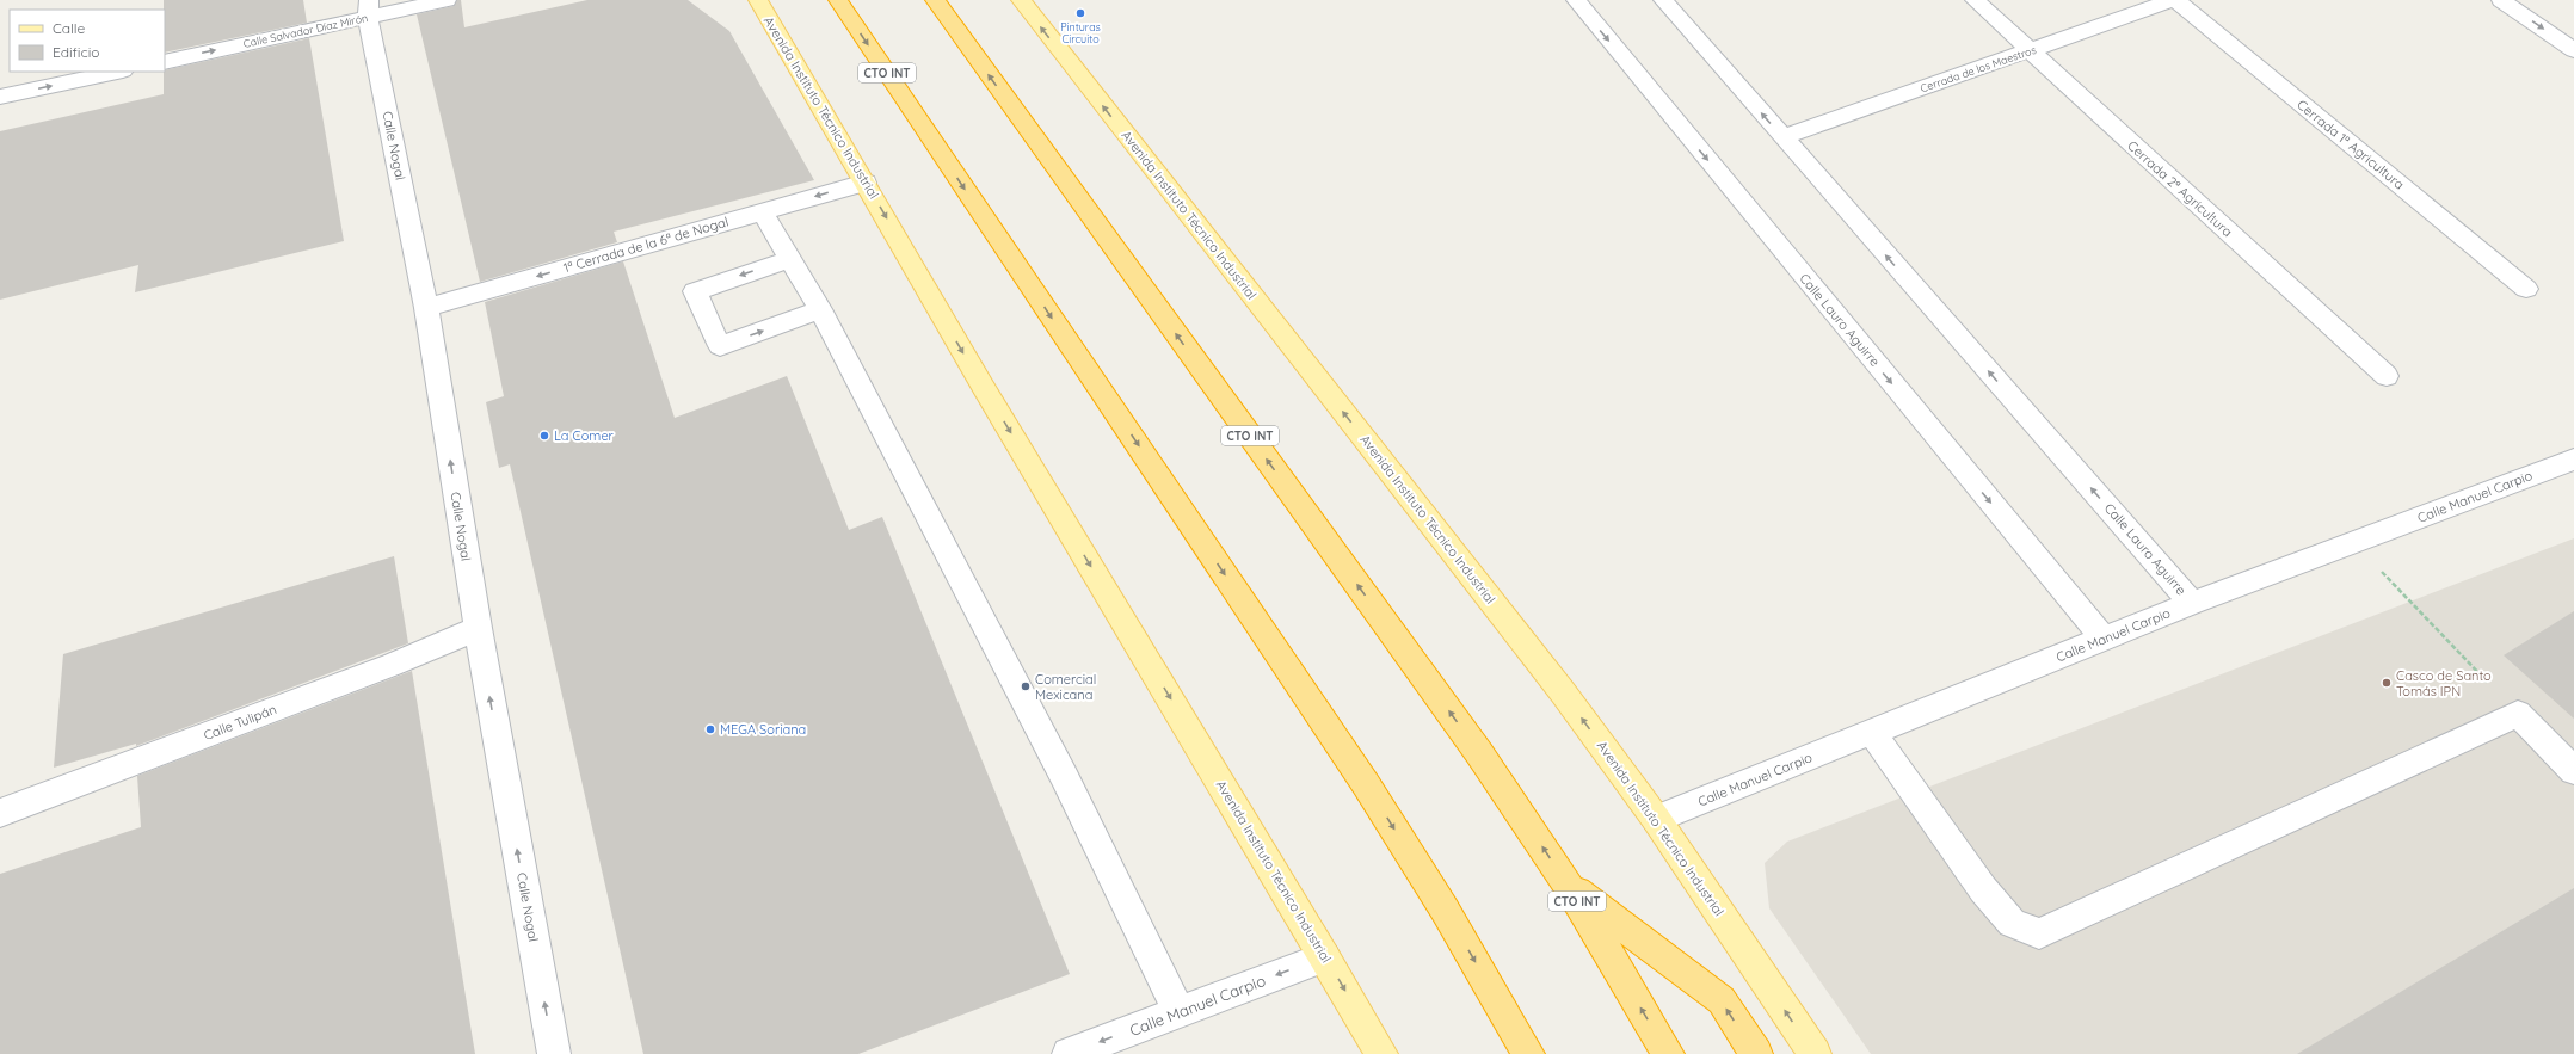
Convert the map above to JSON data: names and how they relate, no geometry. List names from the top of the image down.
{
  "streets": {
    "highway": ["CTO INT"],
    "main road": ["Avenida Instituto Técnico Industrial"],
    "street": [
      "Calle Salvador Díaz Mirón",
      "Cerrada de los Maestros",
      "Cerrada 1ª Agricultura",
      "Calle Nogal",
      "Cerrada 2ª Agricultura",
      "1ª Cerrada de la 6ª de Nogal",
      "Calle Lauro Aguirre",
      "Calle Manuel Carpio",
      "Calle Tulipán"
    ]
  },
  "crossings": [
    ["Calle Salvador Díaz Mirón", "Calle Nogal"],
    ["Cerrada de los Maestros", "Cerrada 1ª Agricultura"],
    ["Cerrada de los Maestros", "Cerrada 2ª Agricultura"],
    ["Cerrada de los Maestros", "Calle Lauro Aguirre"],
    ["Avenida Instituto Técnico Industrial", "1ª Cerrada de la 6ª de Nogal"],
    ["Avenida Instituto Técnico Industrial", "Calle Manuel Carpio"],
    ["Calle Nogal", "1ª Cerrada de la 6ª de Nogal"],
    ["Calle Nogal", "Calle Tulipán"],
    ["Calle Lauro Aguirre", "Calle Manuel Carpio"]
  ],
  "one_way": ["Calle Salvador Díaz Mirón", "Calle Nogal", "1ª Cerrada de la 6ª de Nogal"],
  "places": [
    "Pinturas Circuito",
    "La Comer",
    "Casco de Santo Tomás IPN",
    "Comercial Mexicana",
    "MEGA Soriana"
  ],
  "legend": ["Calle", "Edificio"]
}
